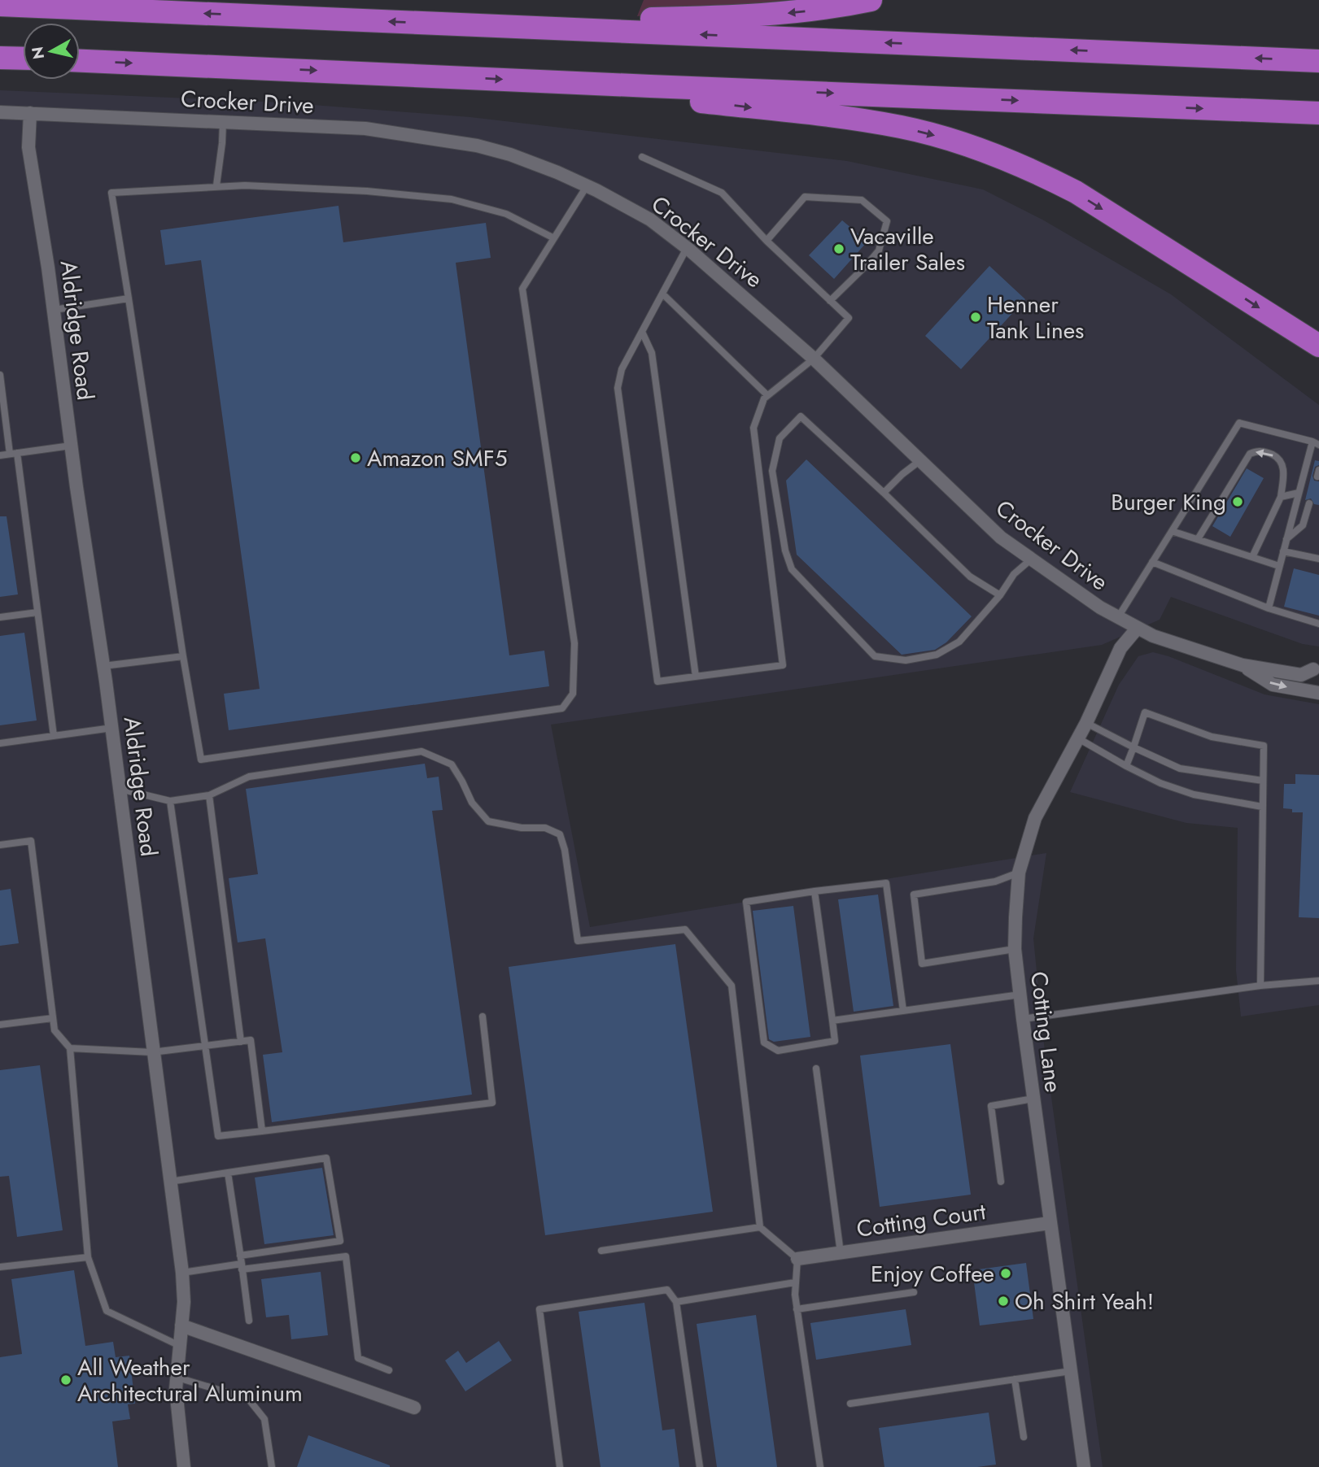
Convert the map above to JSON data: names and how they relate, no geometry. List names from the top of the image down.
{
  "streets": {
    "street": [
      "Crocker Drive",
      "Aldridge Road",
      "Cotting Lane",
      "Cotting Court"
    ]
  },
  "crossings": [
    ["Crocker Drive", "Aldridge Road"],
    ["Crocker Drive", "Cotting Lane"],
    ["Cotting Lane", "Cotting Court"]
  ],
  "places": [
    "Vacaville Trailer Sales",
    "Henner Tank Lines",
    "Amazon SMF5",
    "Burger King",
    "Enjoy Coffee",
    "Oh Shirt Yeah!",
    "All Weather Architectural Aluminum"
  ],
  "north": "left"
}
